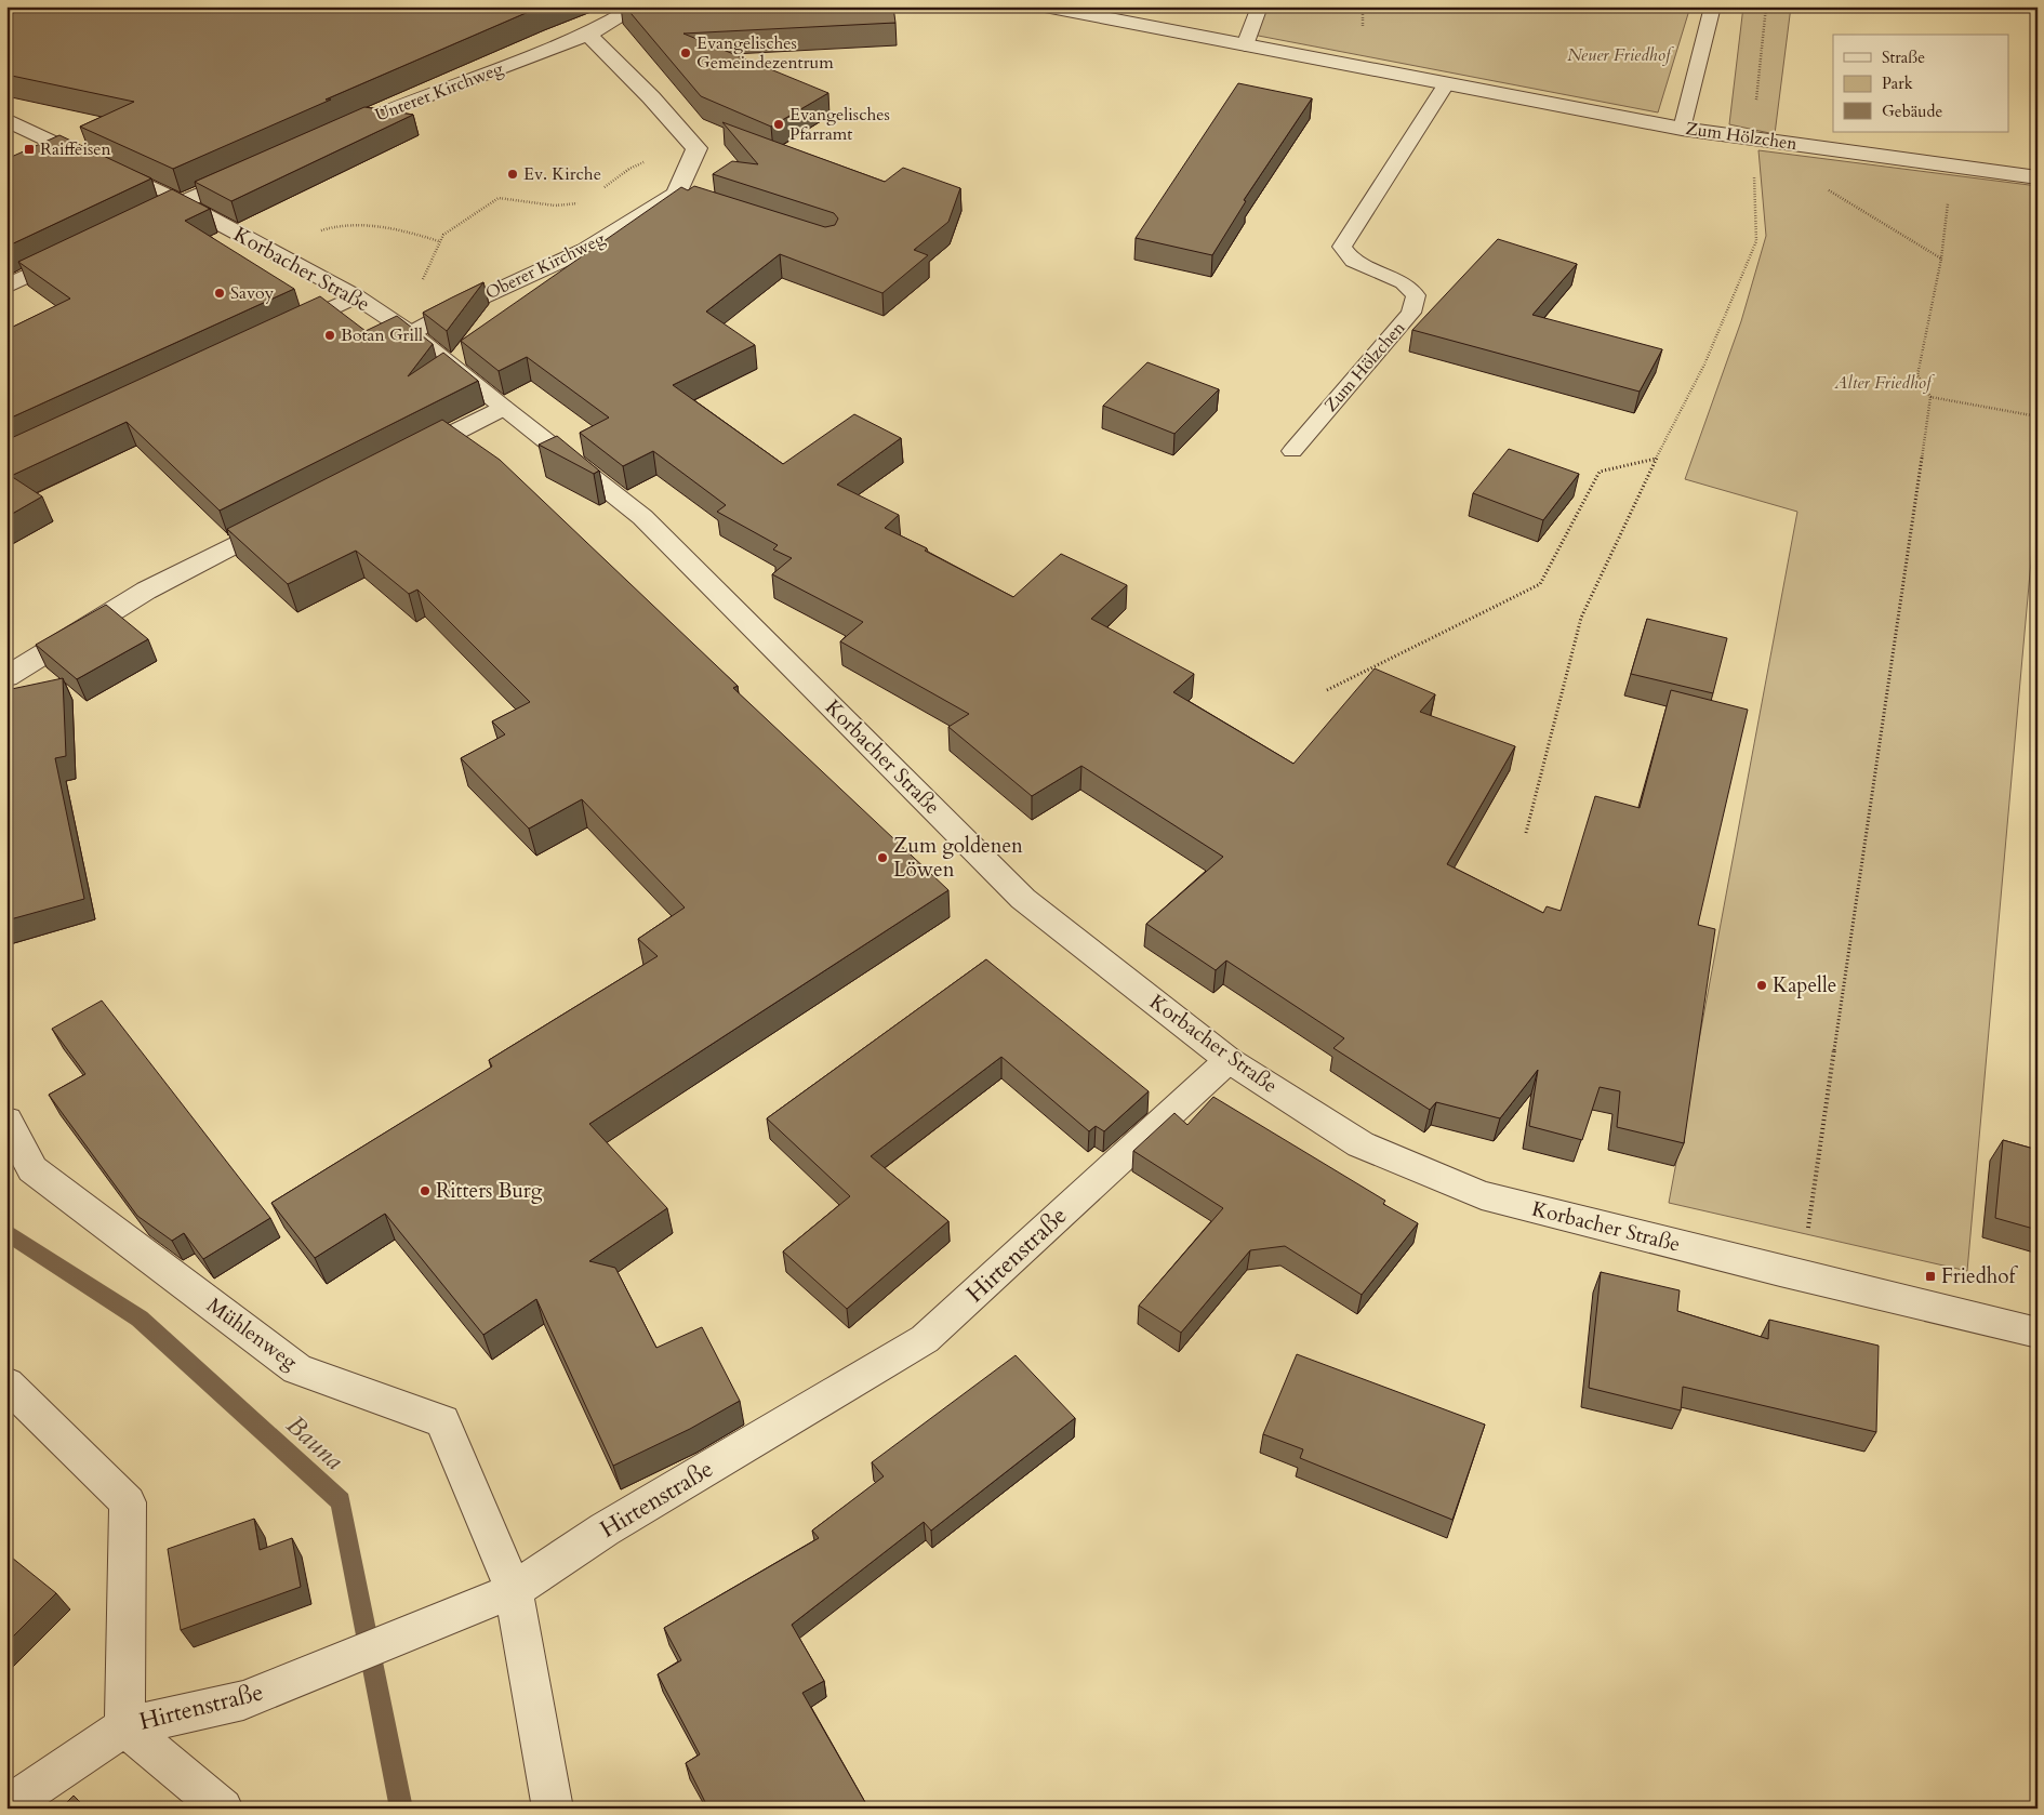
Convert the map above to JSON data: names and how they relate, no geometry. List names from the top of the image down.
{
  "streets": {
    "street": [
      "Unterer Kirchweg",
      "Zum Hölzchen",
      "Oberer Kirchweg",
      "Korbacher Straße",
      "Hirtenstraße",
      "Mühlenweg"
    ]
  },
  "crossings": [
    ["Oberer Kirchweg", "Korbacher Straße"],
    ["Korbacher Straße", "Hirtenstraße"],
    ["Hirtenstraße", "Mühlenweg"]
  ],
  "water": ["Bauna"],
  "parks": ["Neuer Friedhof", "Alter Friedhof"],
  "places": {
    "other": [
      "Evangelisches Gemeindezentrum",
      "Evangelisches Pfarramt",
      "Ev. Kirche",
      "Savoy",
      "Botan Grill",
      "Zum goldenen Löwen",
      "Kapelle",
      "Ritters Burg"
    ],
    "transit": ["Raiffeisen", "Friedhof"]
  },
  "legend": ["Straße", "Park", "Gebäude"]
}
